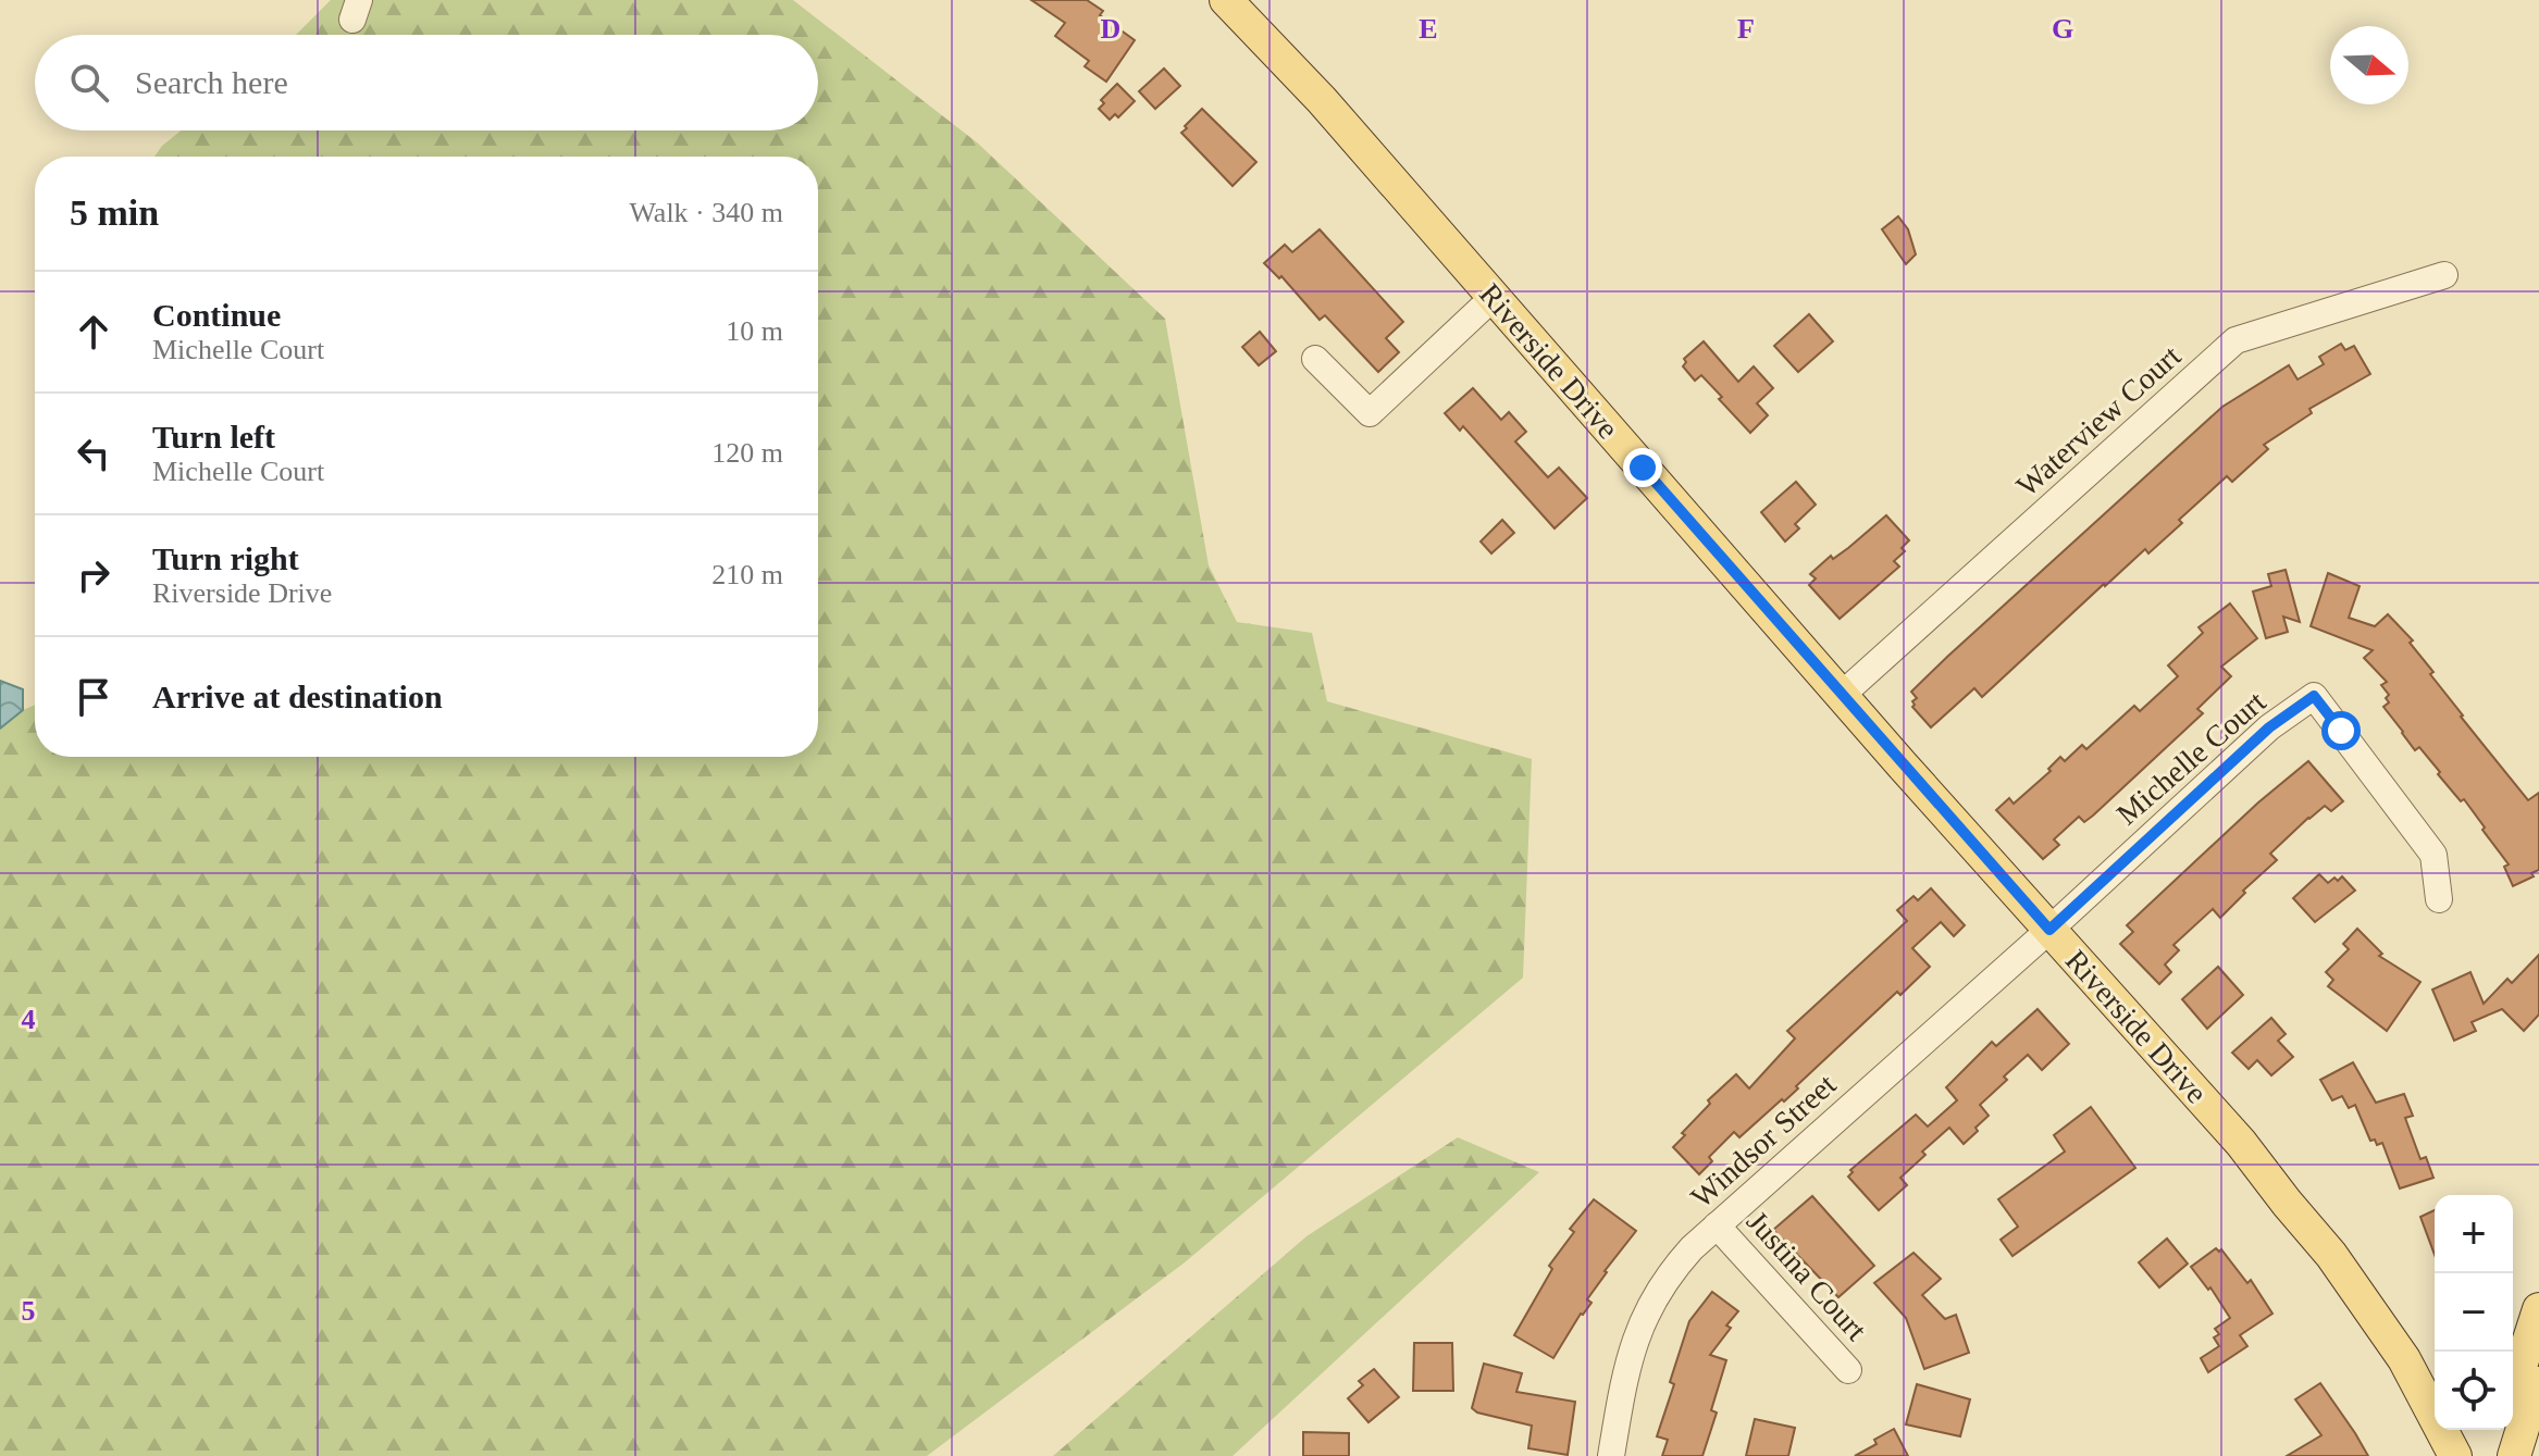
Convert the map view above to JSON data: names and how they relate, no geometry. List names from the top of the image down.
{
  "streets": {
    "main road": ["Riverside Drive"],
    "street": [
      "Waterview Court",
      "Michelle Court",
      "Windsor Street",
      "Justina Court"
    ]
  },
  "crossings": [
    ["Riverside Drive", "Waterview Court"],
    ["Riverside Drive", "Michelle Court"],
    ["Riverside Drive", "Windsor Street"],
    ["Michelle Court", "Windsor Street"],
    ["Windsor Street", "Justina Court"]
  ],
  "north": "right",
  "page": {
    "search": "Search here",
    "heading": ["5 min", "Walk · 340 m"],
    "list": [
      ["Continue", "Michelle Court", "10 m"],
      ["Turn left", "Michelle Court", "120 m"],
      ["Turn right", "Riverside Drive", "210 m"],
      "Arrive at destination"
    ],
    "map_buttons": ["+", "−"]
  },
  "grid": {
    "columns": [
      "D",
      "E",
      "F",
      "G"
    ],
    "rows": ["4", "5"]
  }
}
